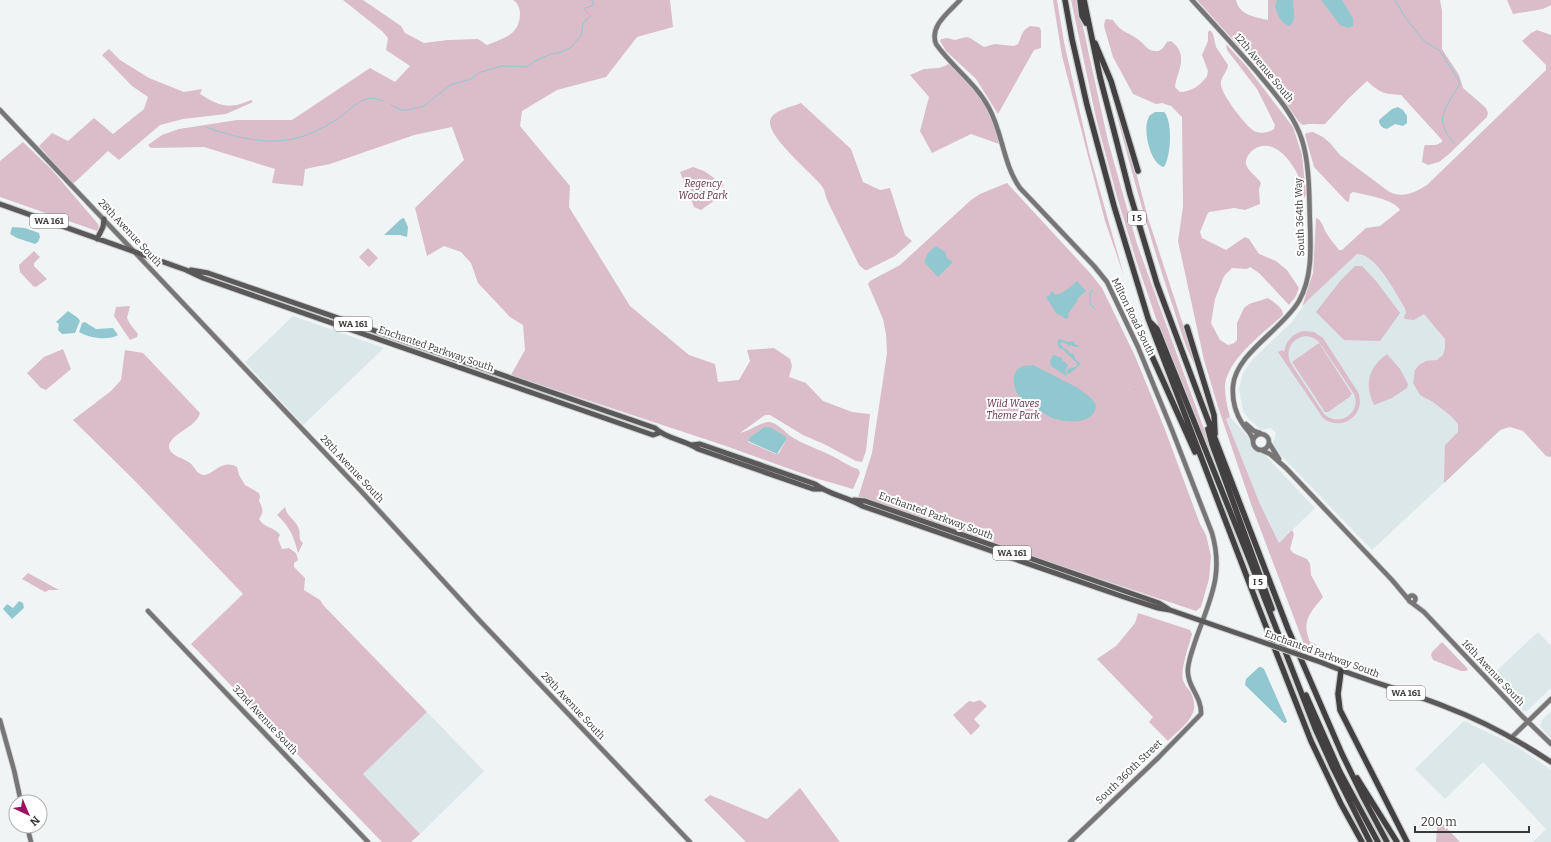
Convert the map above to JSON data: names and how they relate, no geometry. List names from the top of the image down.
{
  "streets": {
    "highway": ["I 5"],
    "main road": ["WA 161", "Enchanted Parkway South"],
    "street": [
      "12th Avenue South",
      "South 364th Way",
      "28th Avenue South",
      "Milton Road South",
      "16th Avenue South",
      "32nd Avenue South",
      "South 360th Street"
    ]
  },
  "crossings": [
    ["12th Avenue South", "South 364th Way"],
    ["28th Avenue South", "Enchanted Parkway South"],
    ["Milton Road South", "Enchanted Parkway South"],
    ["Milton Road South", "South 360th Street"]
  ],
  "parks": ["Regency Wood Park", "Wild Waves Theme Park"],
  "scale_bar": "200 m",
  "north": "bottom right"
}
